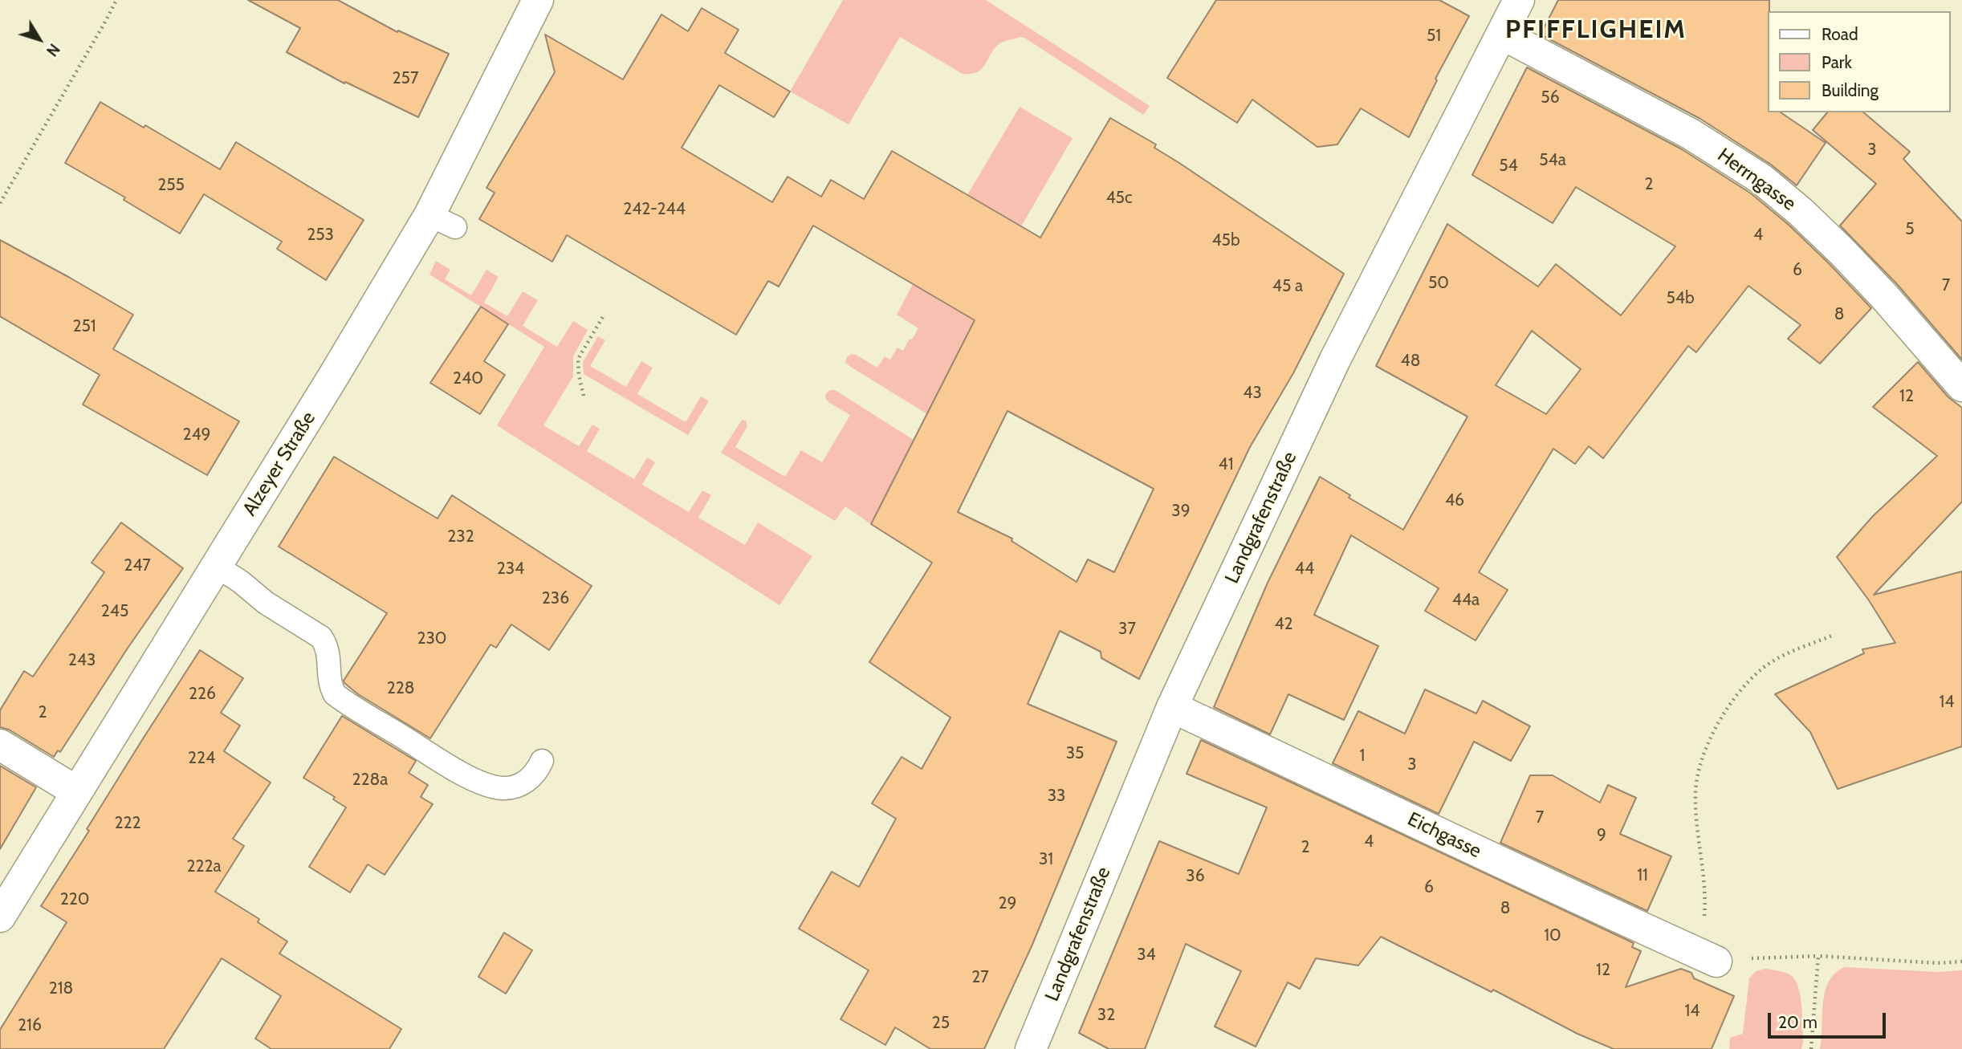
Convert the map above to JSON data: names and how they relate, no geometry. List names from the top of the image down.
{
  "streets": {
    "street": [
      "Herrngasse",
      "Alzeyer Straße",
      "Landgrafenstraße",
      "Eichgasse"
    ]
  },
  "crossings": [
    ["Herrngasse", "Landgrafenstraße"],
    ["Landgrafenstraße", "Eichgasse"]
  ],
  "districts": ["PFIFFLIGHEIM"],
  "house_numbers": [
    "51",
    "257",
    "56",
    "3",
    "54a",
    "54",
    "2",
    "255",
    "45c",
    "242-244",
    "5",
    "253",
    "4",
    "45b",
    "6",
    "50",
    "7",
    "45 a",
    "54b",
    "8",
    "251",
    "48",
    "240",
    "43",
    "12",
    "249",
    "41",
    "46",
    "39",
    "232",
    "247",
    "234",
    "44",
    "236",
    "44a",
    "245",
    "42",
    "37",
    "230",
    "243",
    "228",
    "226",
    "14",
    "2",
    "35",
    "1",
    "224",
    "3",
    "228a",
    "33",
    "7",
    "222",
    "9",
    "4",
    "2",
    "31",
    "222a",
    "11",
    "36",
    "6",
    "220",
    "29",
    "8",
    "10",
    "34",
    "12",
    "27",
    "218",
    "14",
    "32",
    "25",
    "216"
  ],
  "legend": ["Road", "Park", "Building"],
  "scale_bar": "20 m",
  "north": "bottom right"
}
